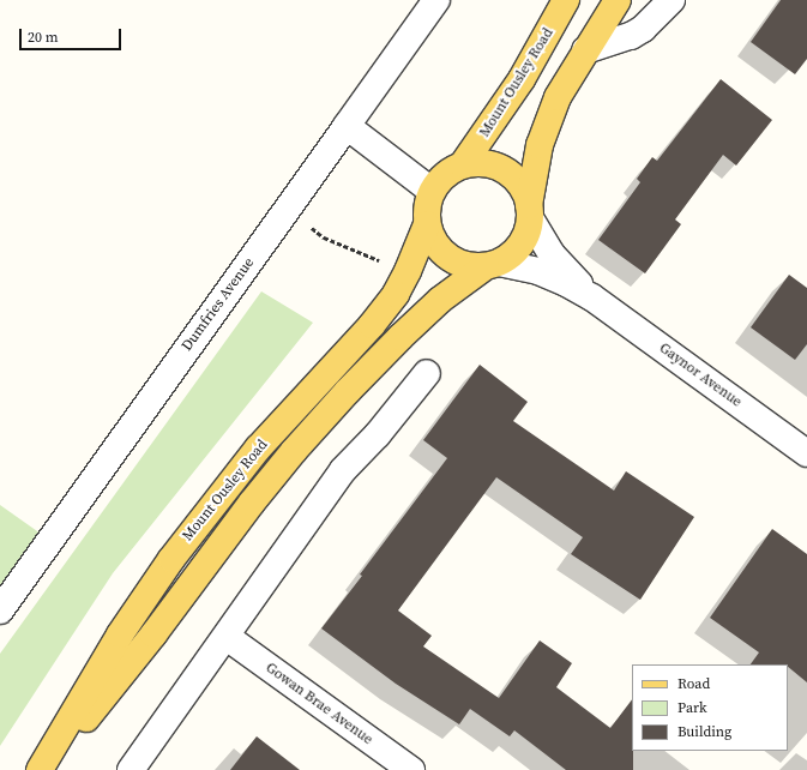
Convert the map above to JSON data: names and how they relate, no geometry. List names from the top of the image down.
{
  "streets": {
    "main road": ["Mount Ousley Road"],
    "street": ["Dumfries Avenue", "Gaynor Avenue", "Gowan Brae Avenue"]
  },
  "crossings": [
    ["Mount Ousley Road", "Gaynor Avenue"]
  ],
  "legend": ["Road", "Park", "Building"],
  "scale_bar": "20 m"
}
